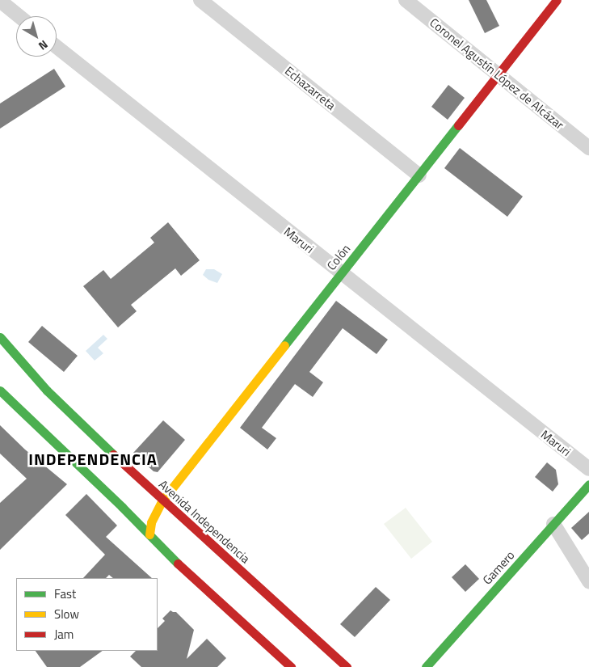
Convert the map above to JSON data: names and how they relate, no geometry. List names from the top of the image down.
{
  "streets": {
    "main road": ["Colón", "Avenida Independencia", "Gamero"],
    "street": ["Coronel Agustín López de Alcázar", "Echazarreta", "Maruri"]
  },
  "crossings": [
    ["Coronel Agustín López de Alcázar", "Colón"],
    ["Echazarreta", "Colón"],
    ["Maruri", "Colón"],
    ["Colón", "Avenida Independencia"]
  ],
  "districts": ["INDEPENDENCIA"],
  "legend": ["Fast", "Slow", "Jam"],
  "north": "bottom right"
}
